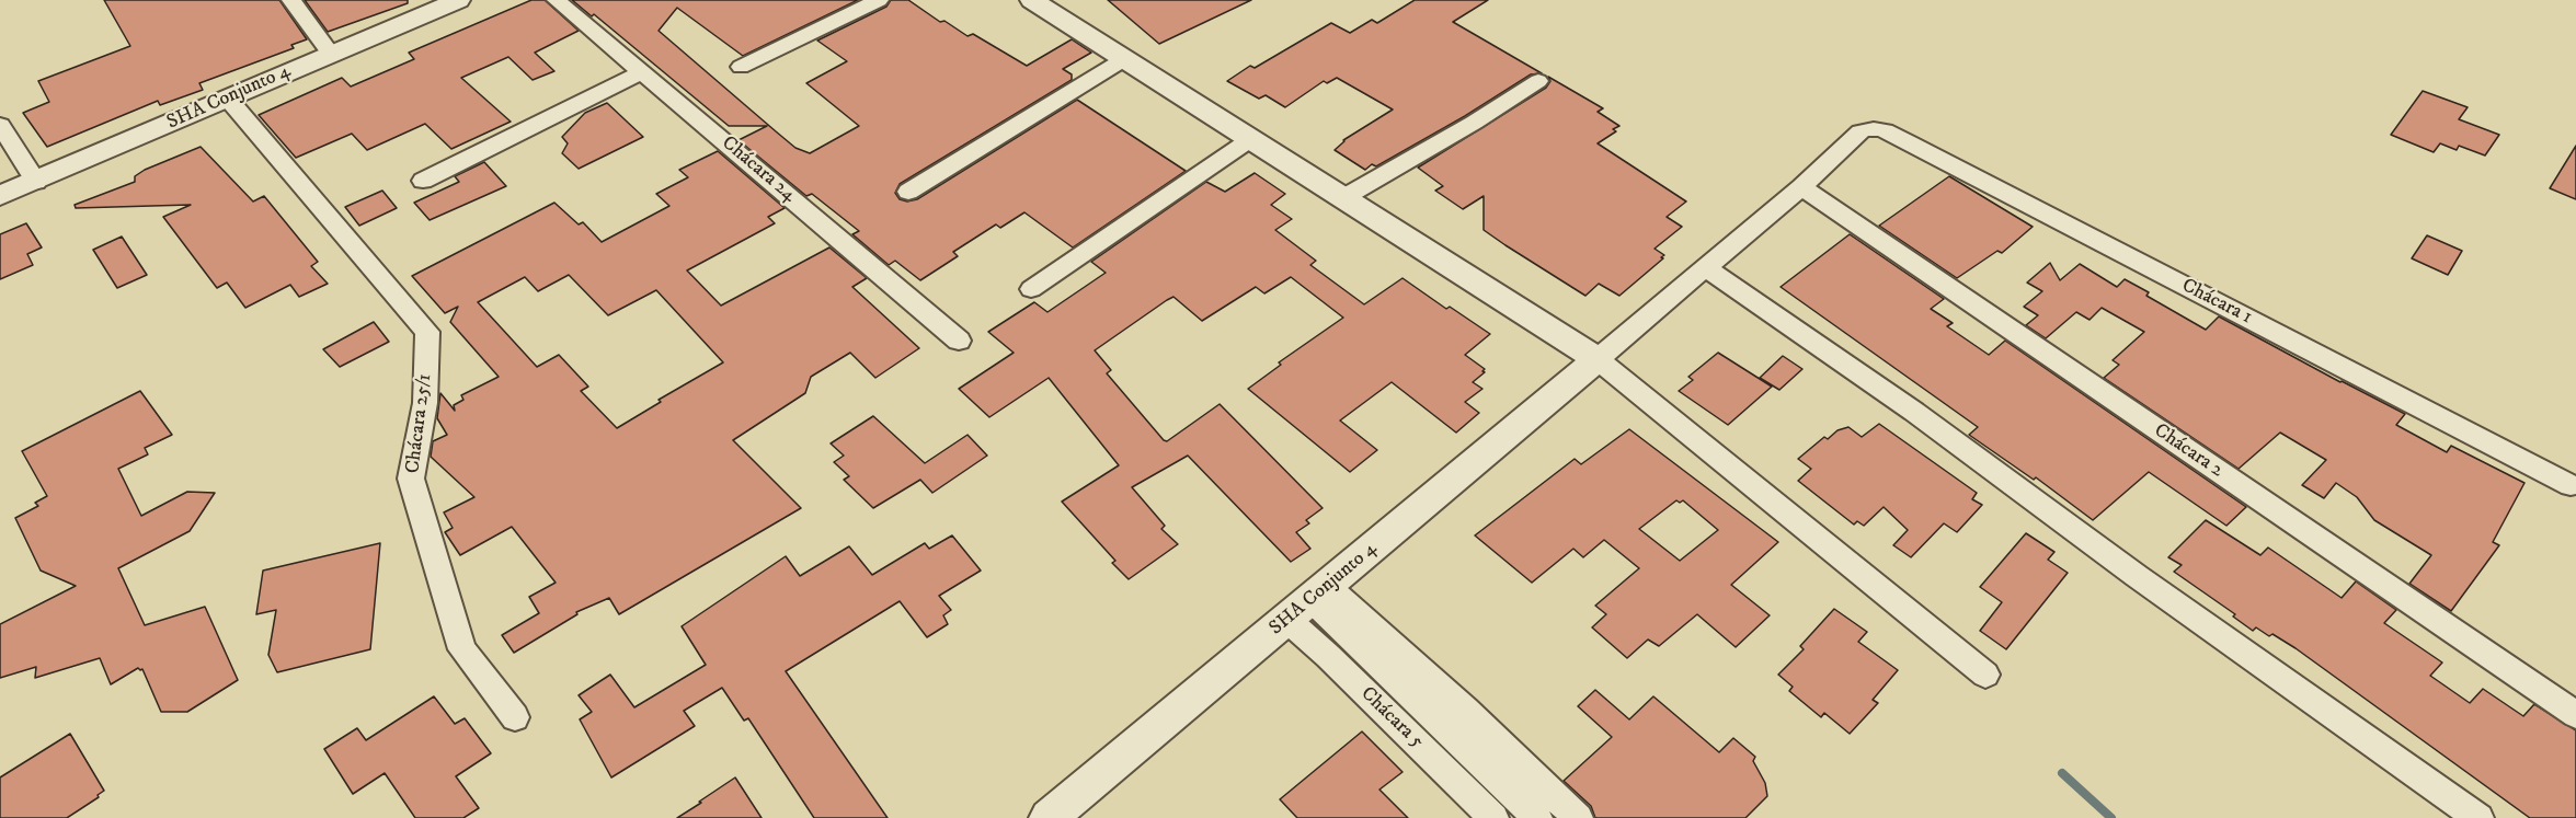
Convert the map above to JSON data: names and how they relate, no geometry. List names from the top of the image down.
{
  "streets": {
    "street": [
      "SHA Conjunto 4",
      "Chácara 24",
      "Chácara 1",
      "Chácara 25/1",
      "Chácara 2",
      "Chácara 5"
    ]
  },
  "crossings": [
    ["SHA Conjunto 4", "Chácara 25/1"],
    ["SHA Conjunto 4", "Chácara 5"],
    ["Chácara 1", "Chácara 2"]
  ]
}
